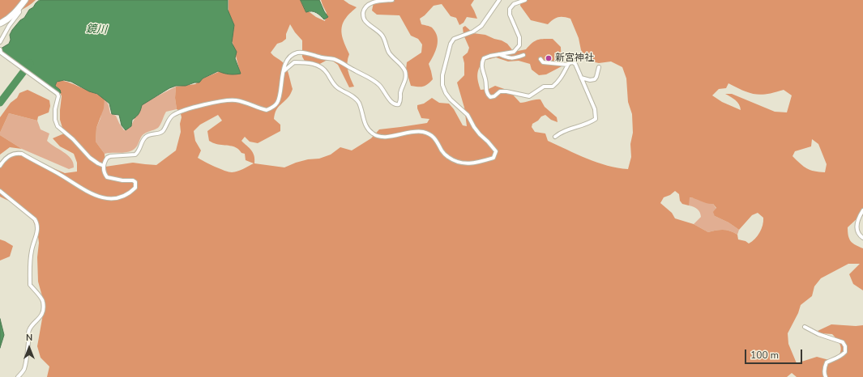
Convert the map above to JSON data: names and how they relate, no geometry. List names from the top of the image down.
{
  "water": ["鏡川"],
  "places": ["新宮神社"],
  "scale_bar": "100 m",
  "north": "top"
}
